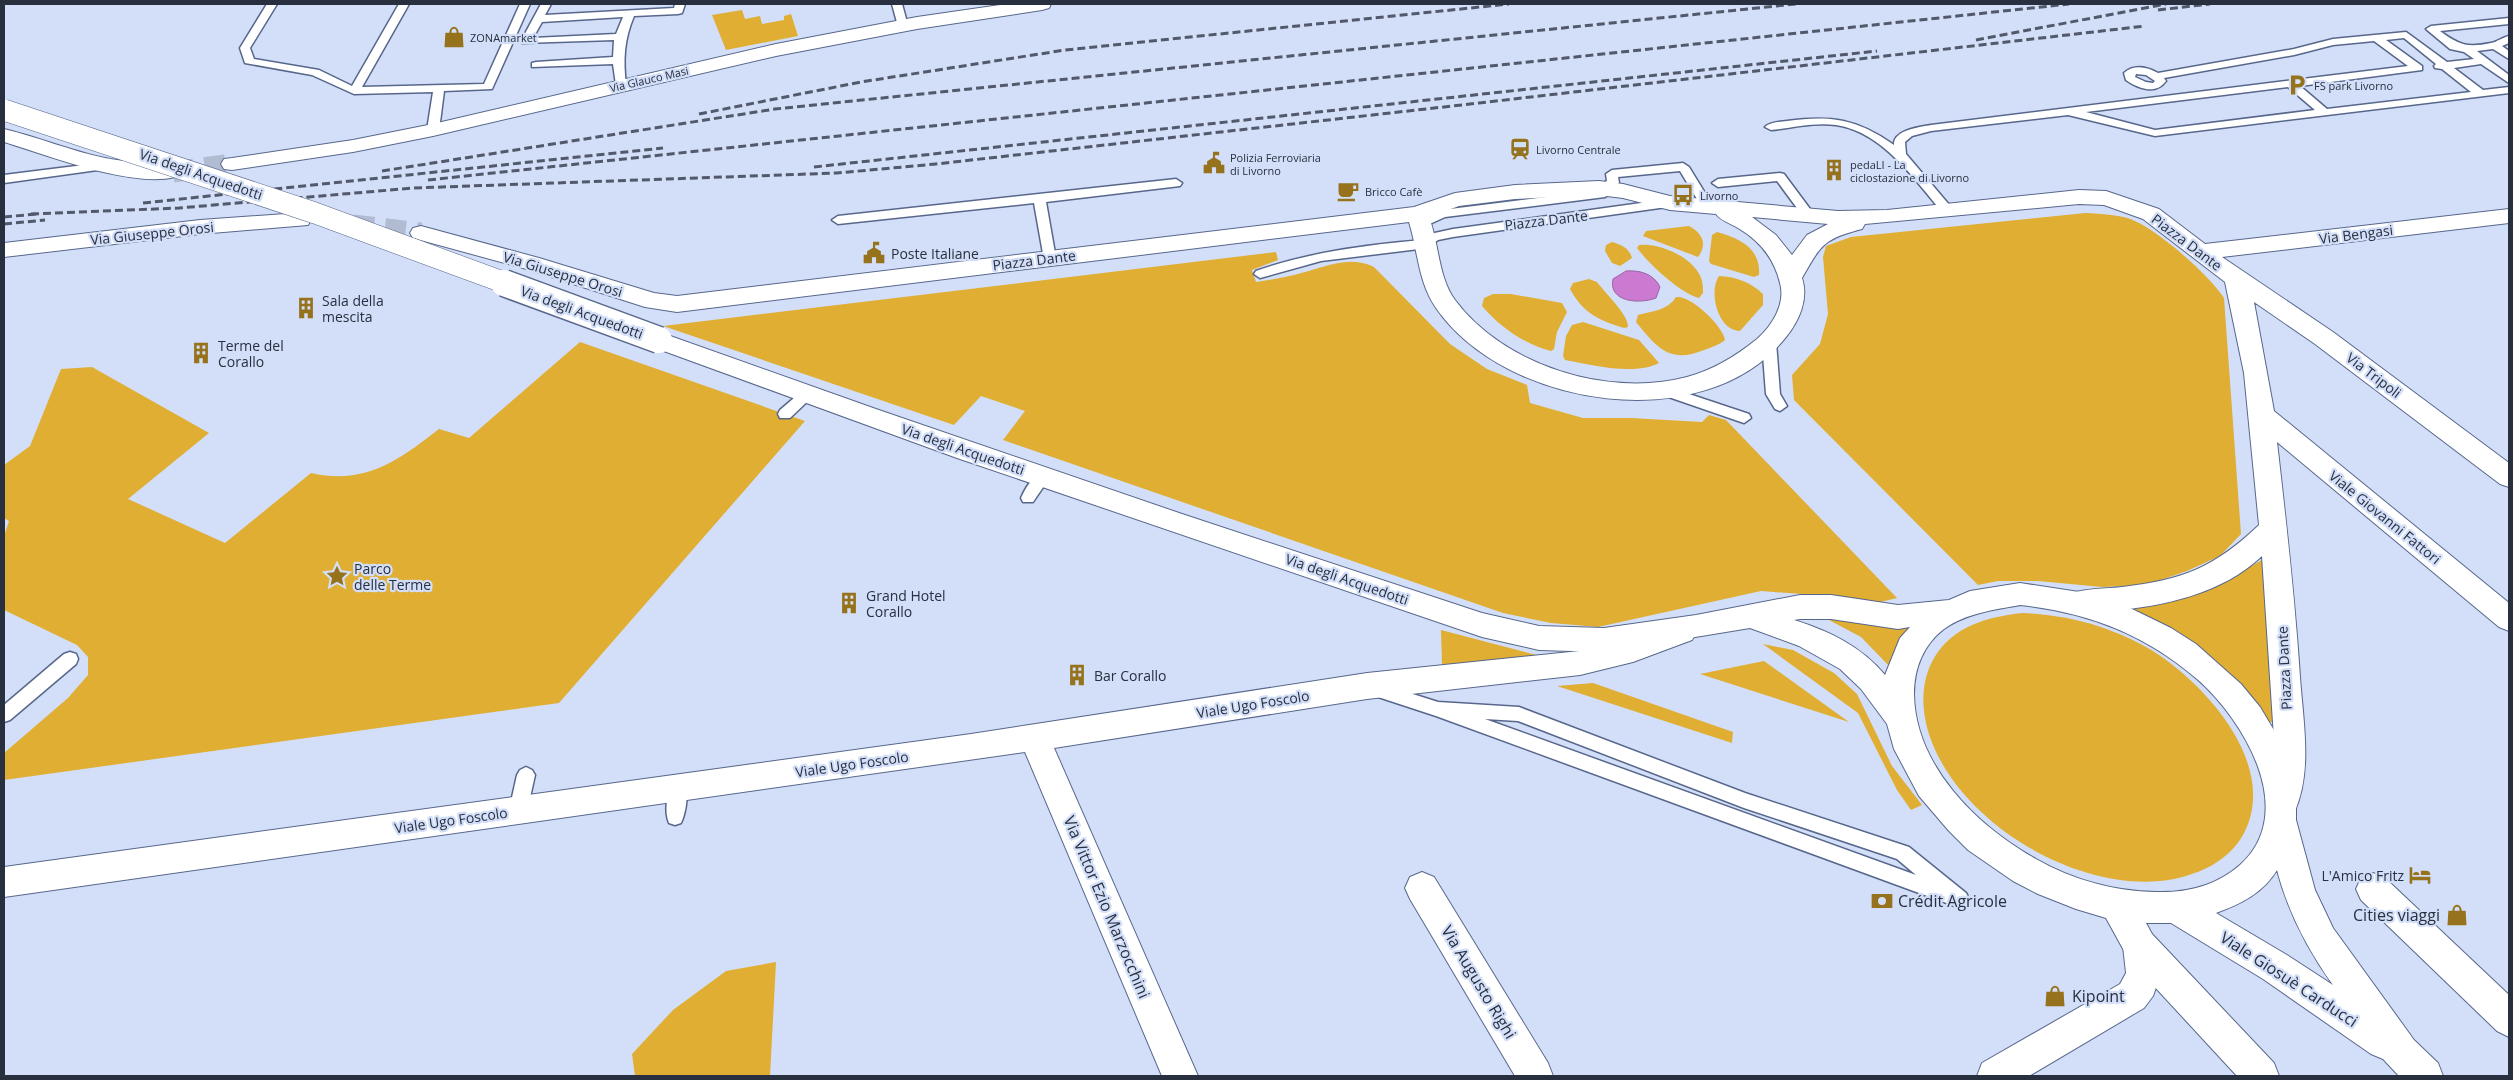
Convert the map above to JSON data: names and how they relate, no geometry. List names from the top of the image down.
{
  "streets": {
    "street": [
      "Via Glauco Masi",
      "Via degli Acquedotti",
      "Piazza Dante",
      "Via Giuseppe Orosi",
      "Via Bengasi",
      "Via Tripoli",
      "Viale Giovanni Fattori",
      "Viale Ugo Foscolo",
      "Via Vittor Ezio Marzocchini",
      "Viale Giosuè Carducci",
      "Via Augusto Righi"
    ]
  },
  "crossings": [
    ["Via Glauco Masi", "Via degli Acquedotti"],
    ["Via degli Acquedotti", "Viale Ugo Foscolo"],
    ["Piazza Dante", "Via Giuseppe Orosi"],
    ["Piazza Dante", "Via Bengasi"],
    ["Piazza Dante", "Via Tripoli"],
    ["Piazza Dante", "Viale Giovanni Fattori"],
    ["Piazza Dante", "Viale Giosuè Carducci"],
    ["Viale Ugo Foscolo", "Via Vittor Ezio Marzocchini"]
  ],
  "places": {
    "shop": ["ZONAmarket", "Cities viaggi", "Kipoint"],
    "parking": ["FS park Livorno"],
    "station": ["Livorno Centrale"],
    "public building": ["Polizia Ferroviaria di Livorno", "Poste Italiane"],
    "building": [
      "pedaLI - La ciclostazione di Livorno",
      "Sala della mescita",
      "Terme del Corallo",
      "Grand Hotel Corallo",
      "Bar Corallo"
    ],
    "cafe": ["Bricco Cafè"],
    "bus stop": ["Livorno"],
    "place": ["Parco delle Terme"],
    "hotel": ["L'Amico Fritz"],
    "bank": ["Crédit Agricole"]
  }
}
